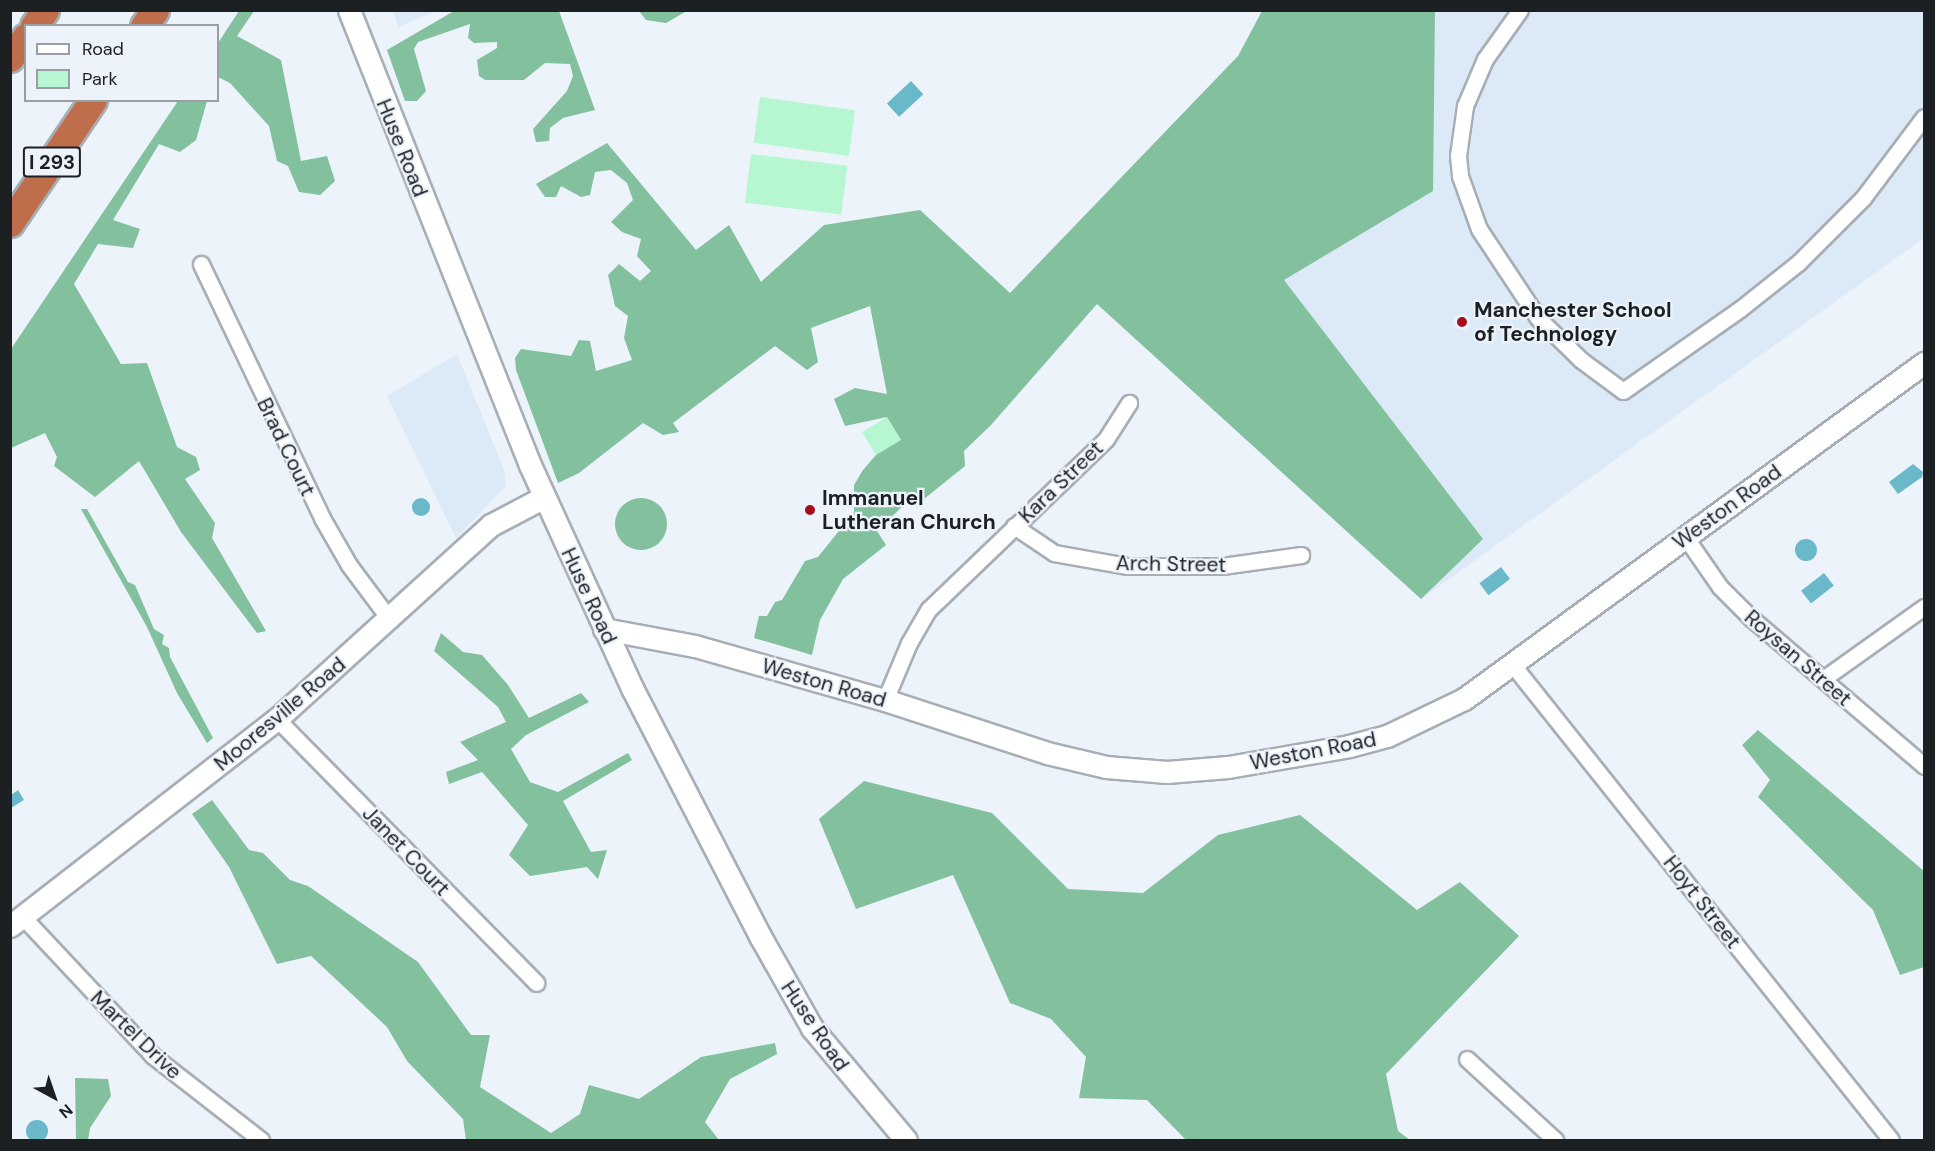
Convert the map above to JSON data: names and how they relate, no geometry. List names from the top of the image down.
{
  "streets": {
    "highway": ["I 293"],
    "street": [
      "Huse Road",
      "Brad Court",
      "Kara Street",
      "Weston Road",
      "Arch Street",
      "Roysan Street",
      "Mooresville Road",
      "Janet Court",
      "Hoyt Street",
      "Martel Drive"
    ]
  },
  "crossings": [
    ["Huse Road", "Weston Road"],
    ["Huse Road", "Mooresville Road"],
    ["Brad Court", "Mooresville Road"],
    ["Kara Street", "Weston Road"],
    ["Kara Street", "Arch Street"],
    ["Weston Road", "Roysan Street"],
    ["Weston Road", "Hoyt Street"],
    ["Mooresville Road", "Janet Court"],
    ["Mooresville Road", "Martel Drive"]
  ],
  "places": ["Manchester School of Technology", "Immanuel Lutheran Church"],
  "legend": ["Road", "Park"],
  "north": "bottom right"
}
